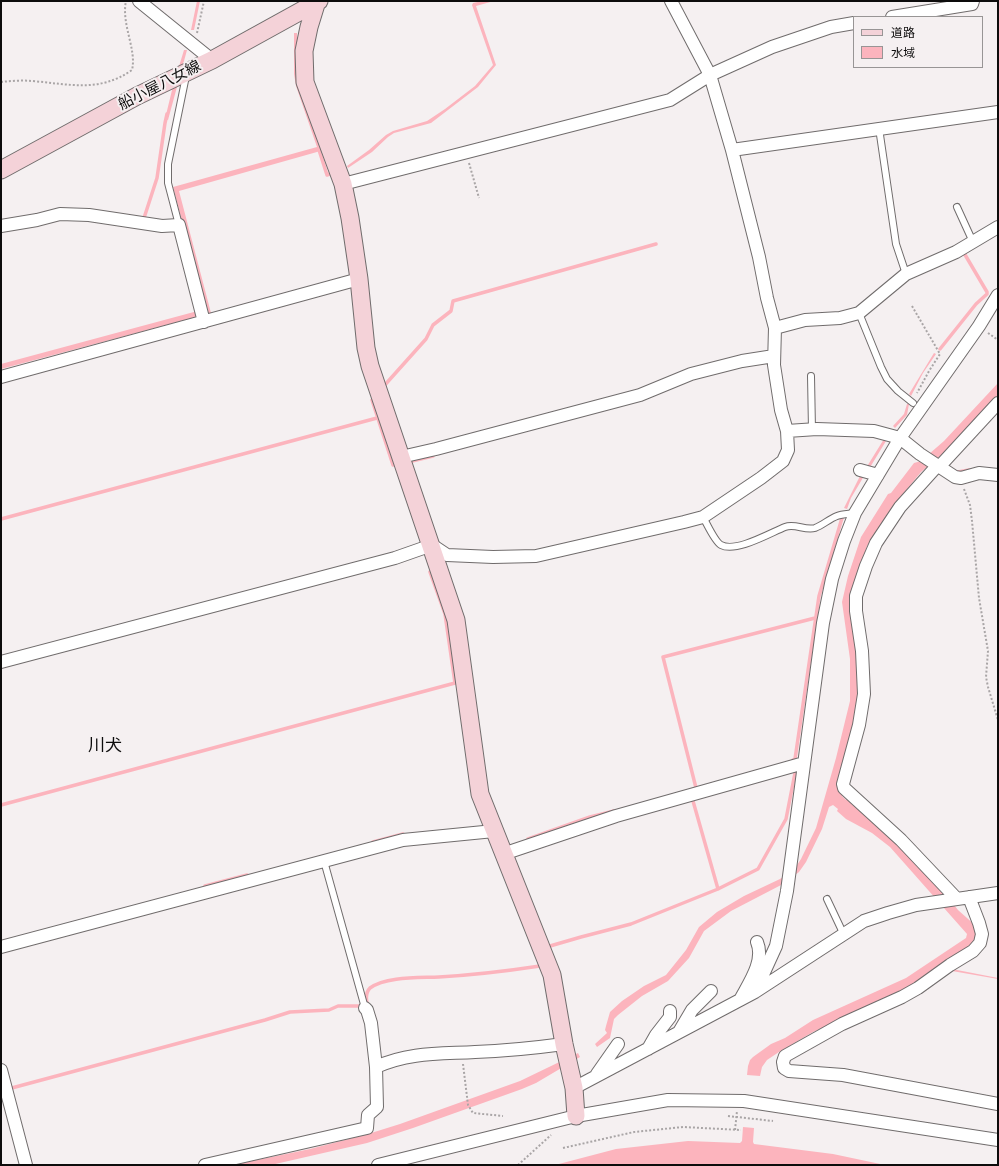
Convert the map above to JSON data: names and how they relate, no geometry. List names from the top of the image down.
{
  "streets": {
    "street": ["船小屋八女線"]
  },
  "districts": ["川犬"],
  "legend": ["道路", "水域"]
}
